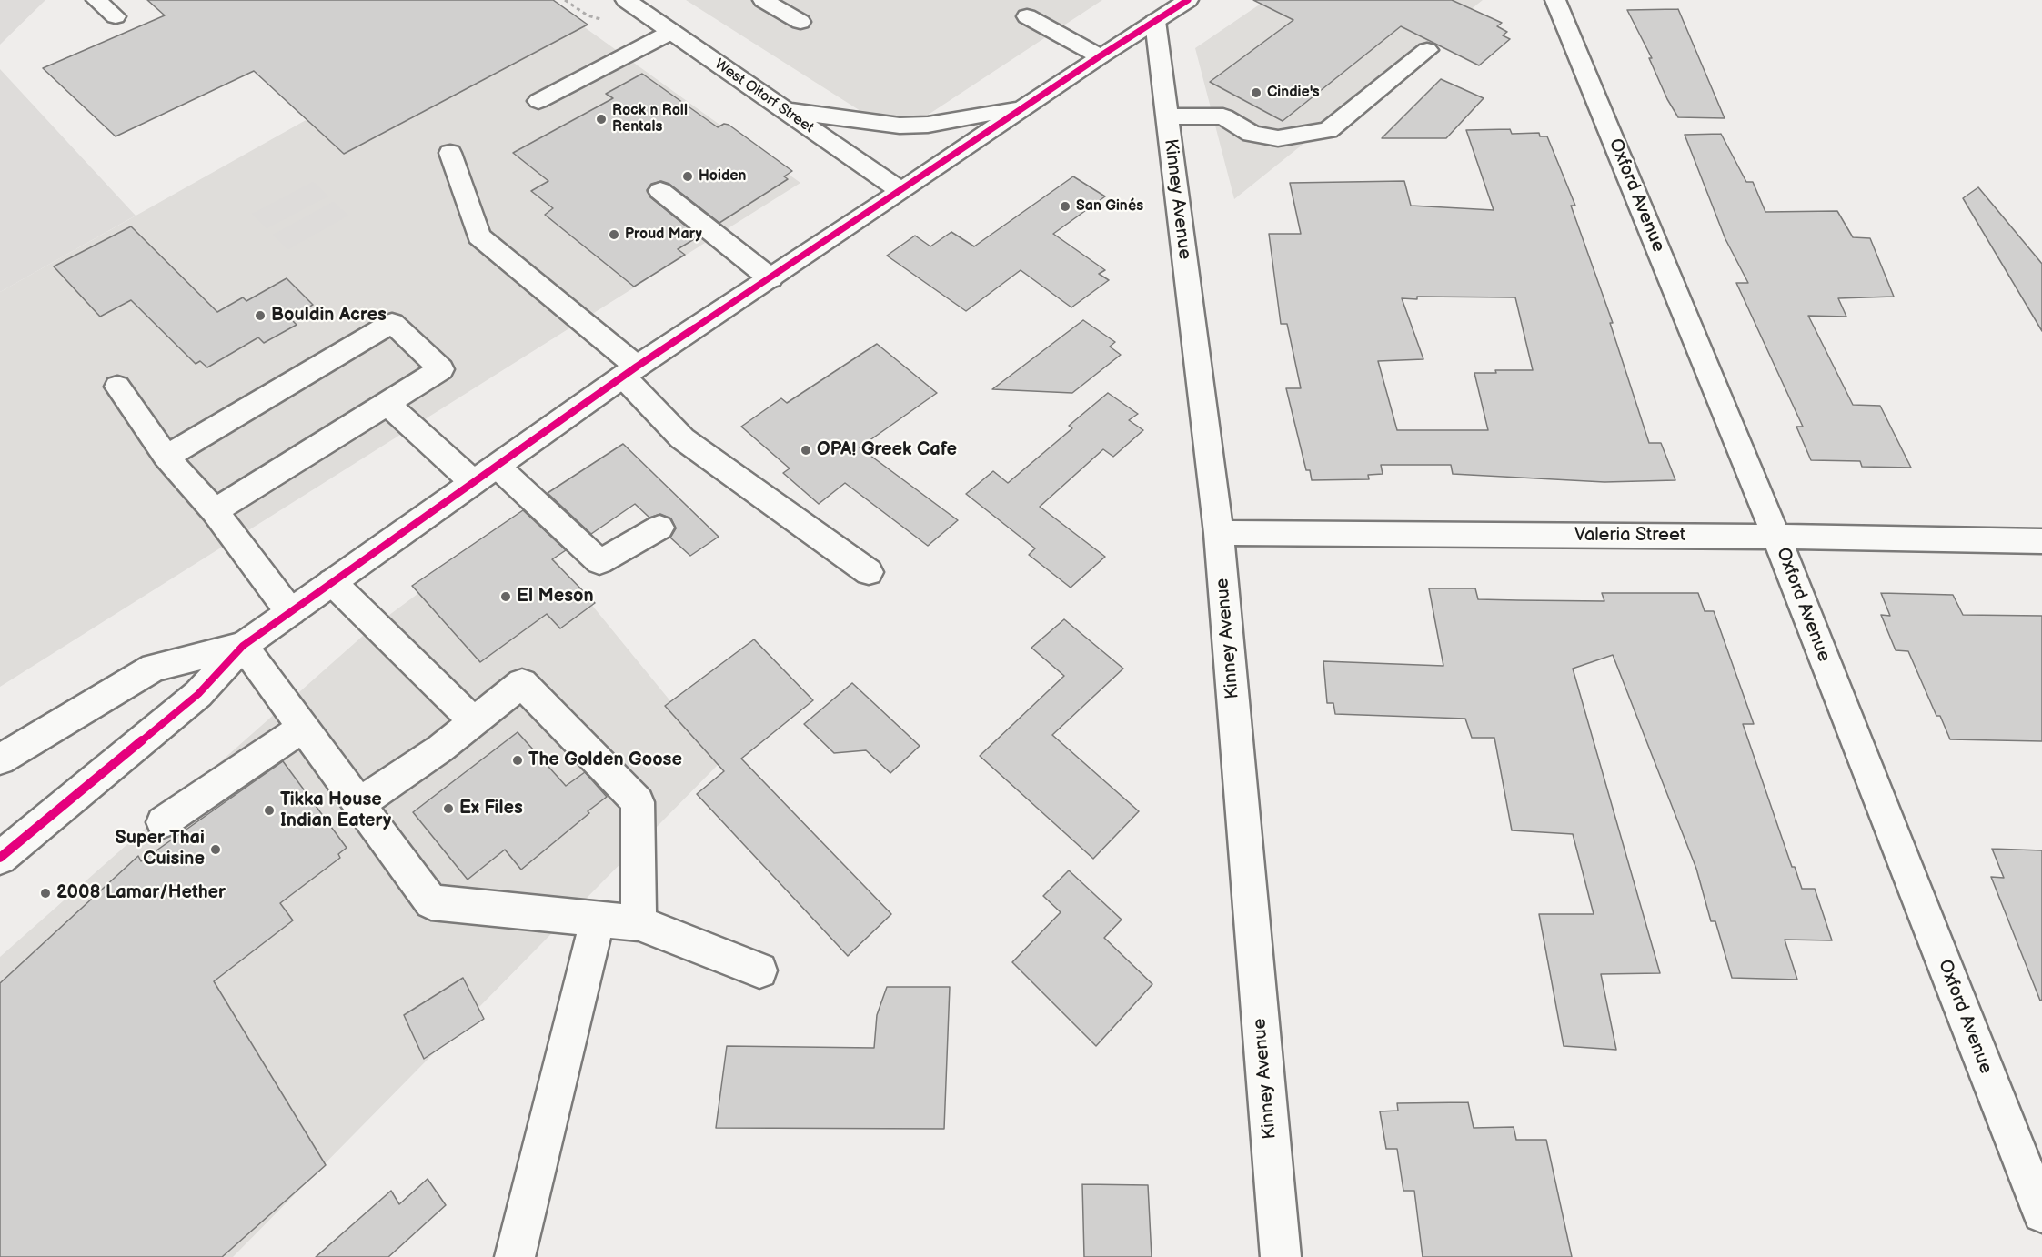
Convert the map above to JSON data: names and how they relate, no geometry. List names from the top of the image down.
{
  "streets": {
    "street": [
      "West Oltorf Street",
      "Oxford Avenue",
      "Kinney Avenue",
      "Valeria Street"
    ]
  },
  "crossings": [
    ["Oxford Avenue", "Valeria Street"],
    ["Kinney Avenue", "Valeria Street"]
  ],
  "places": [
    "Cindie's",
    "Rock n Roll Rentals",
    "Hoiden",
    "San Ginés",
    "Proud Mary",
    "Bouldin Acres",
    "OPA! Greek Cafe",
    "El Meson",
    "The Golden Goose",
    "Ex Files",
    "Tikka House Indian Eatery",
    "Super Thai Cuisine",
    "2008 Lamar/Hether"
  ]
}
